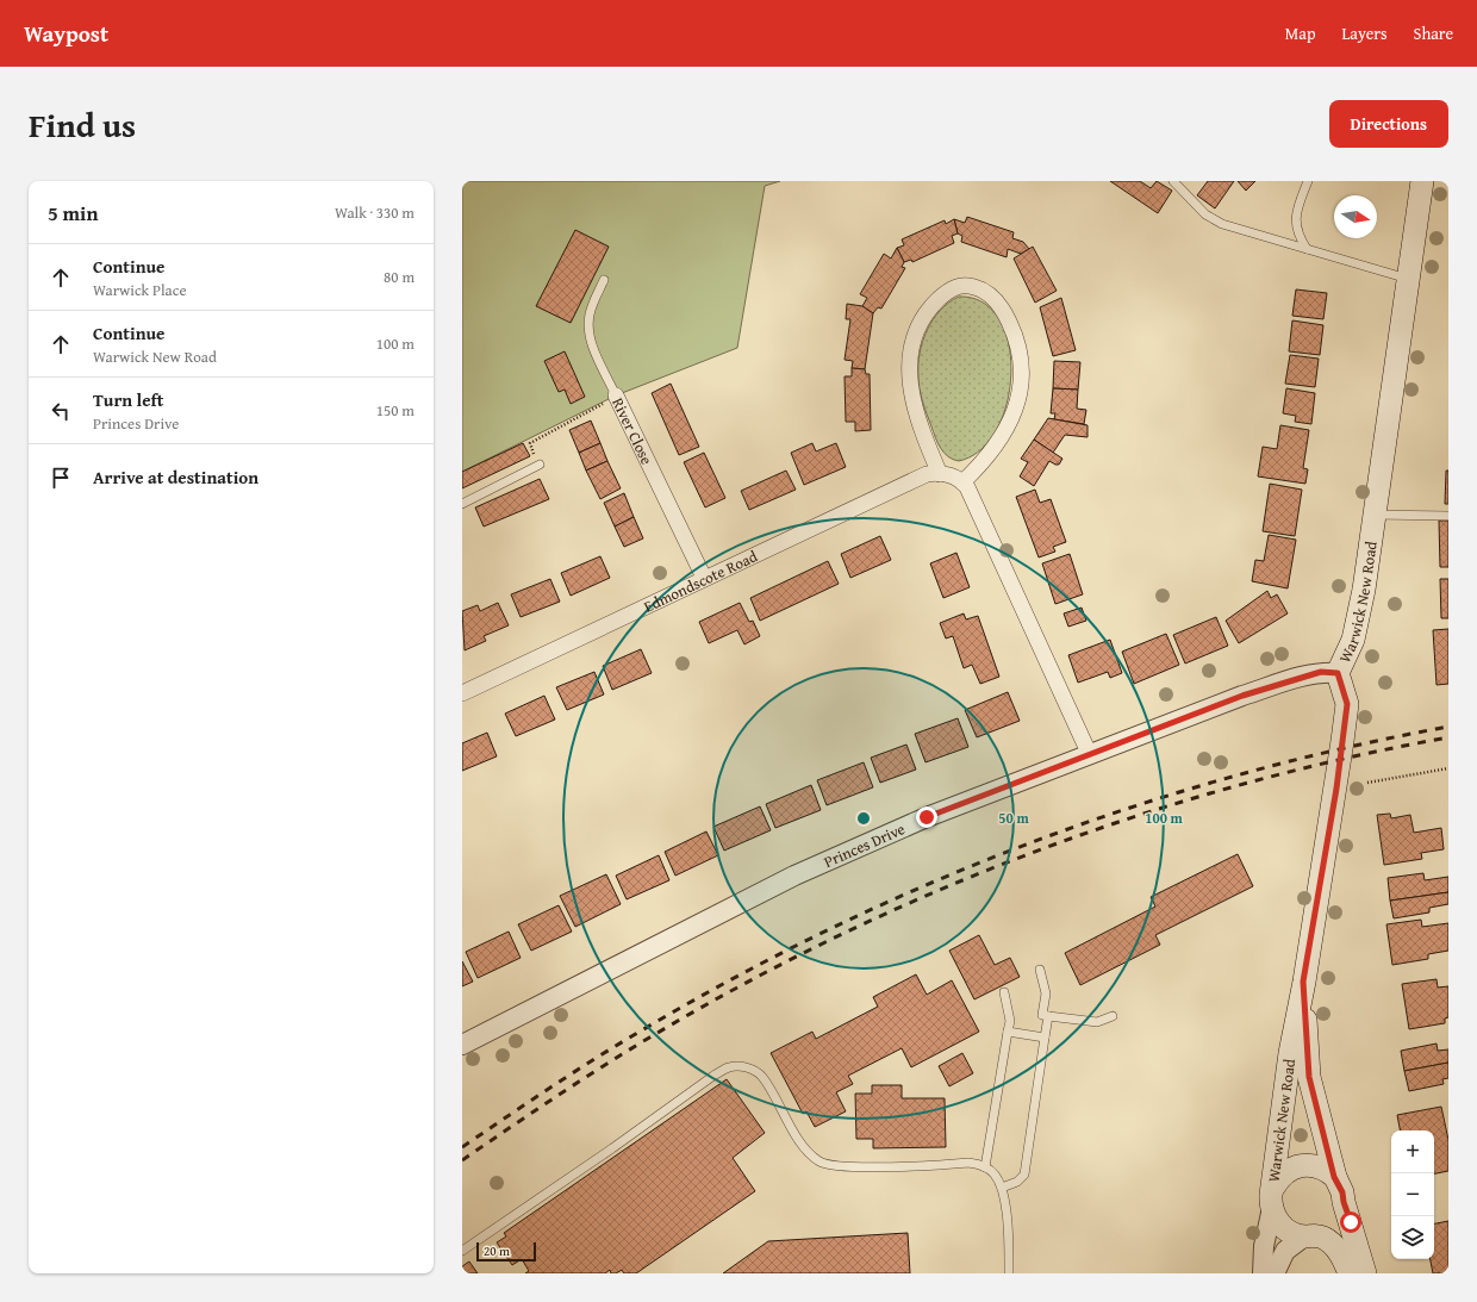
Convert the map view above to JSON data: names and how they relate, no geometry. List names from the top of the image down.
{
  "streets": {
    "main road": ["Warwick New Road"],
    "street": ["River Close", "Edmondscote Road", "Princes Drive"]
  },
  "crossings": [
    ["River Close", "Edmondscote Road"],
    ["Warwick New Road", "Princes Drive"]
  ],
  "scale_bar": "20 m",
  "north": "right",
  "page": {
    "header": "Waypost",
    "nav": ["Map", "Layers", "Share"],
    "title": "Find us",
    "buttons": "Directions",
    "heading": ["5 min", "Walk · 330 m"],
    "list": [
      ["Continue", "Warwick Place", "80 m"],
      ["Continue", "Warwick New Road", "100 m"],
      ["Turn left", "Princes Drive", "150 m"],
      "Arrive at destination"
    ],
    "map_buttons": ["+", "−"],
    "scale": "20 m"
  },
  "rings": ["50 m", "100 m"]
}
